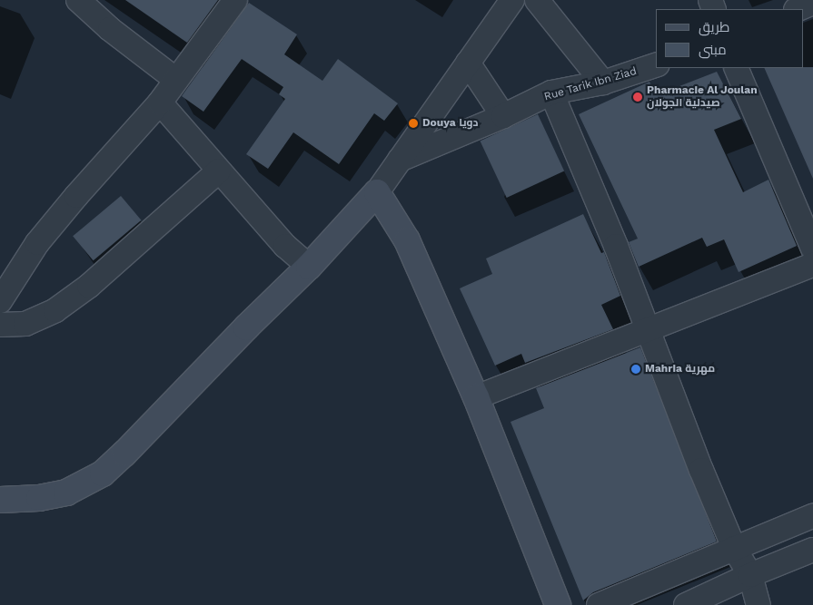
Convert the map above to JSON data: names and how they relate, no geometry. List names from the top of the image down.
{
  "streets": {
    "street": ["Rue Tarik Ibn Ziad"]
  },
  "places": ["Pharmacie Al Joulan صيدلية الجولان", "Douya دويا", "Mahria مهرية"],
  "legend": ["طريق", "مبنى"]
}
